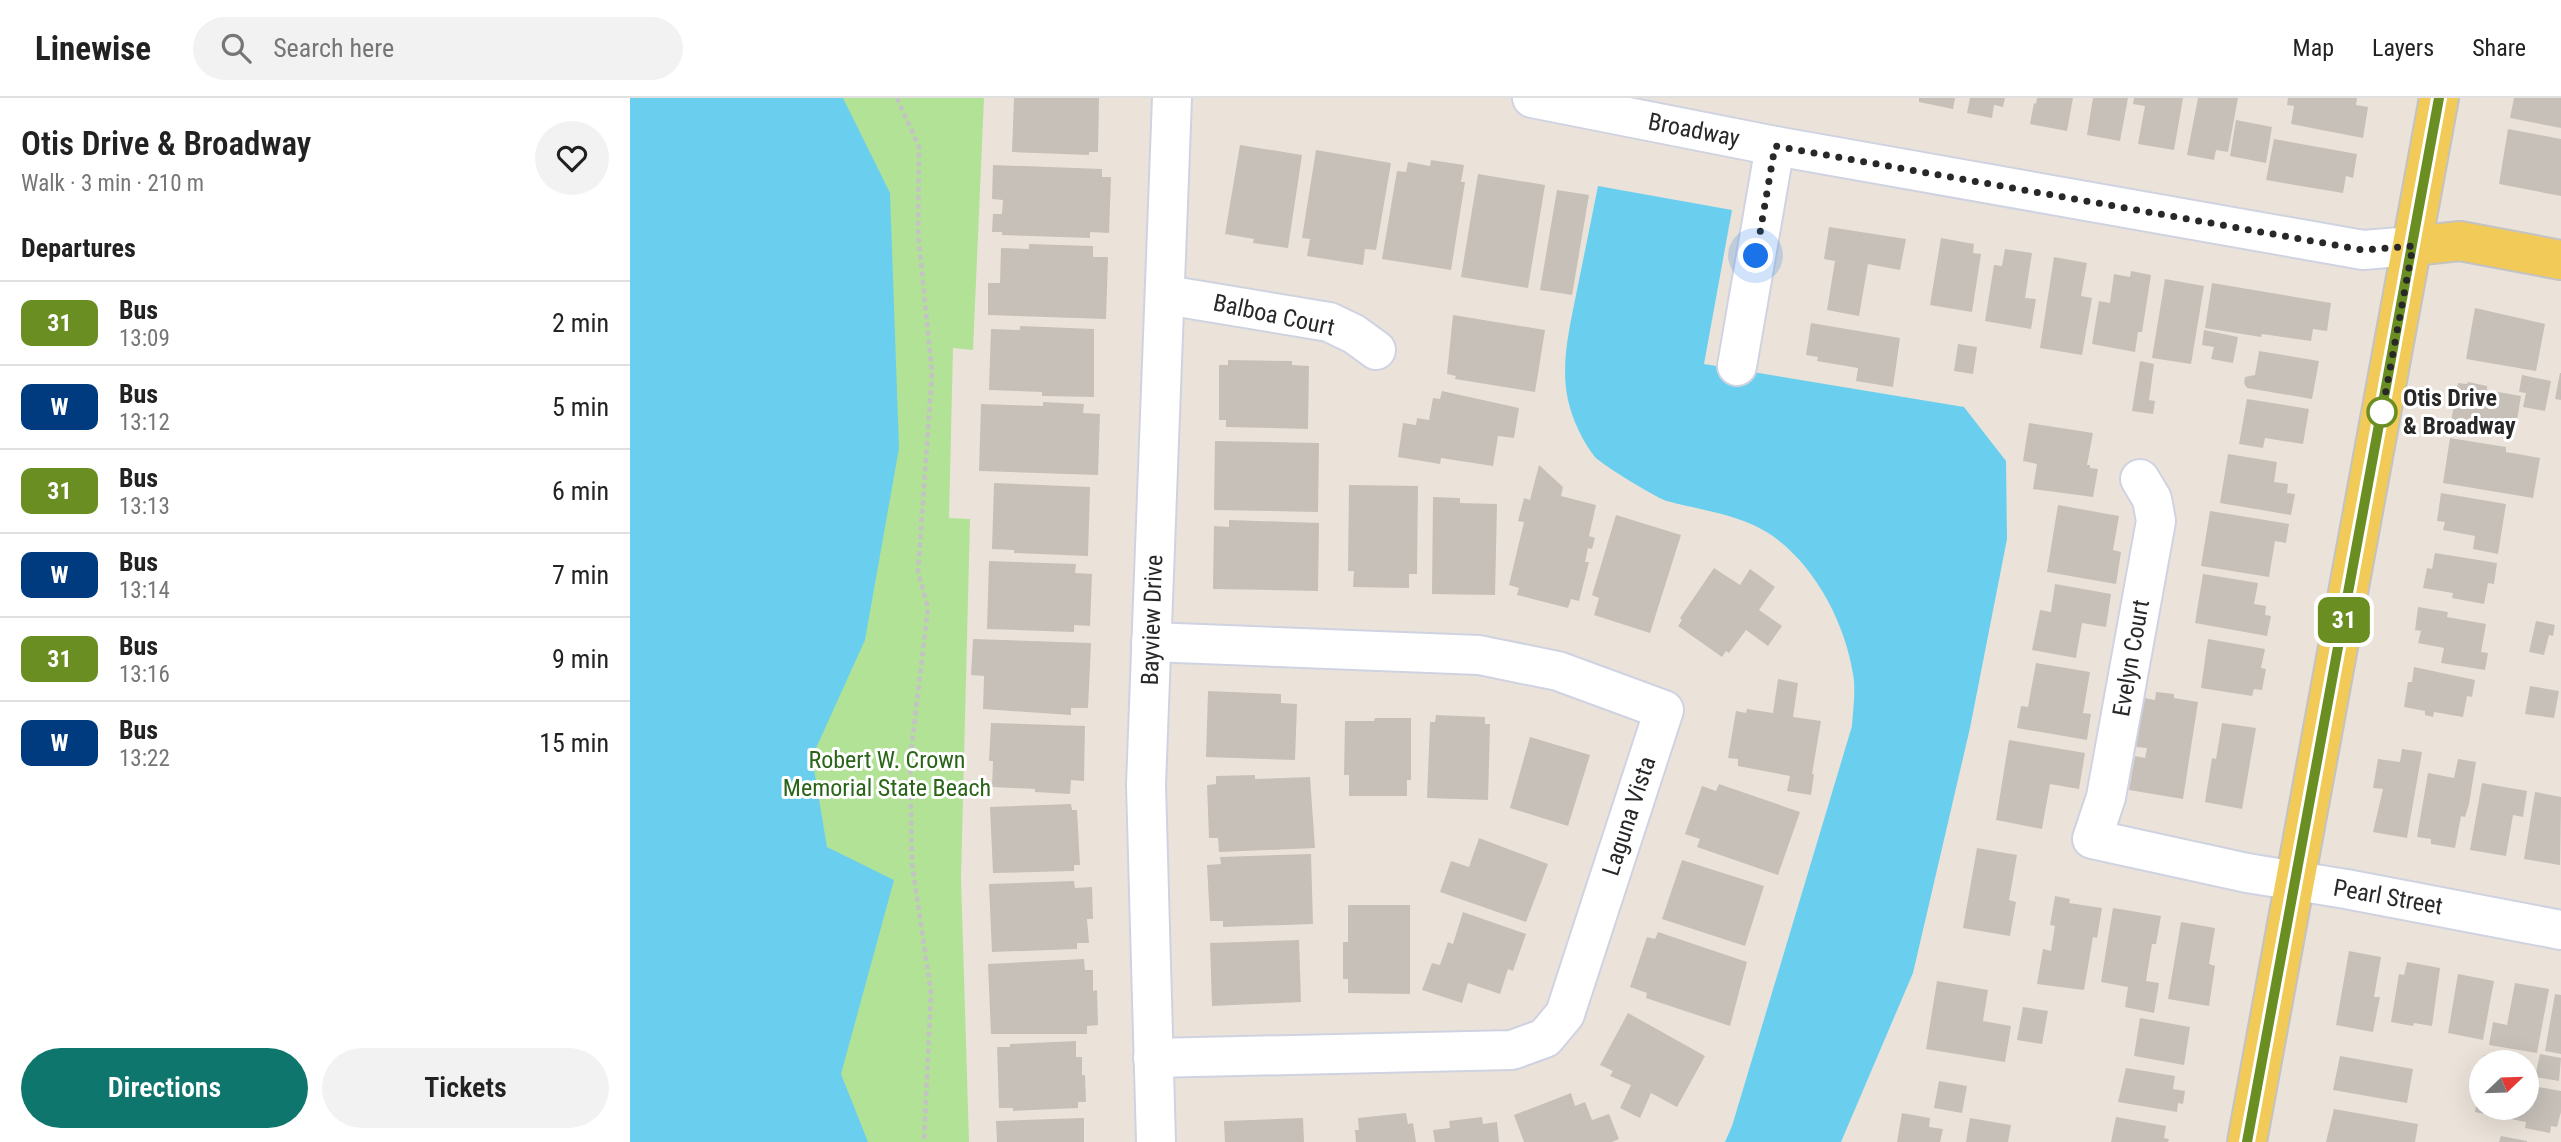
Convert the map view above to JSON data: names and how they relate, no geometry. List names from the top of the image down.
{
  "streets": {
    "main road": ["Broadway"],
    "street": [
      "Balboa Court",
      "Bayview Drive",
      "Evelyn Court",
      "Laguna Vista",
      "Pearl Street"
    ]
  },
  "crossings": [
    ["Balboa Court", "Bayview Drive"],
    ["Bayview Drive", "Laguna Vista"],
    ["Evelyn Court", "Pearl Street"]
  ],
  "parks": ["Robert W. Crown Memorial State Beach"],
  "places": ["Otis Drive & Broadway"],
  "lines": ["bus line 31"],
  "north": "top right",
  "page": {
    "header": "Linewise",
    "search": "Search here",
    "nav": ["Map", "Layers", "Share"],
    "heading": [
      ["Otis Drive & Broadway", "Walk · 3 min · 210 m"],
      "Departures"
    ],
    "on_map": "31",
    "list": [
      {
        "mark": "31",
        "name": "Bus",
        "note": "13:09",
        "value": "2 min"
      },
      {
        "mark": "W",
        "name": "Bus",
        "note": "13:12",
        "value": "5 min"
      },
      {
        "mark": "31",
        "name": "Bus",
        "note": "13:13",
        "value": "6 min"
      },
      {
        "mark": "W",
        "name": "Bus",
        "note": "13:14",
        "value": "7 min"
      },
      {
        "mark": "31",
        "name": "Bus",
        "note": "13:16",
        "value": "9 min"
      },
      {
        "mark": "W",
        "name": "Bus",
        "note": "13:22",
        "value": "15 min"
      }
    ],
    "buttons": ["Directions", "Tickets"]
  }
}
